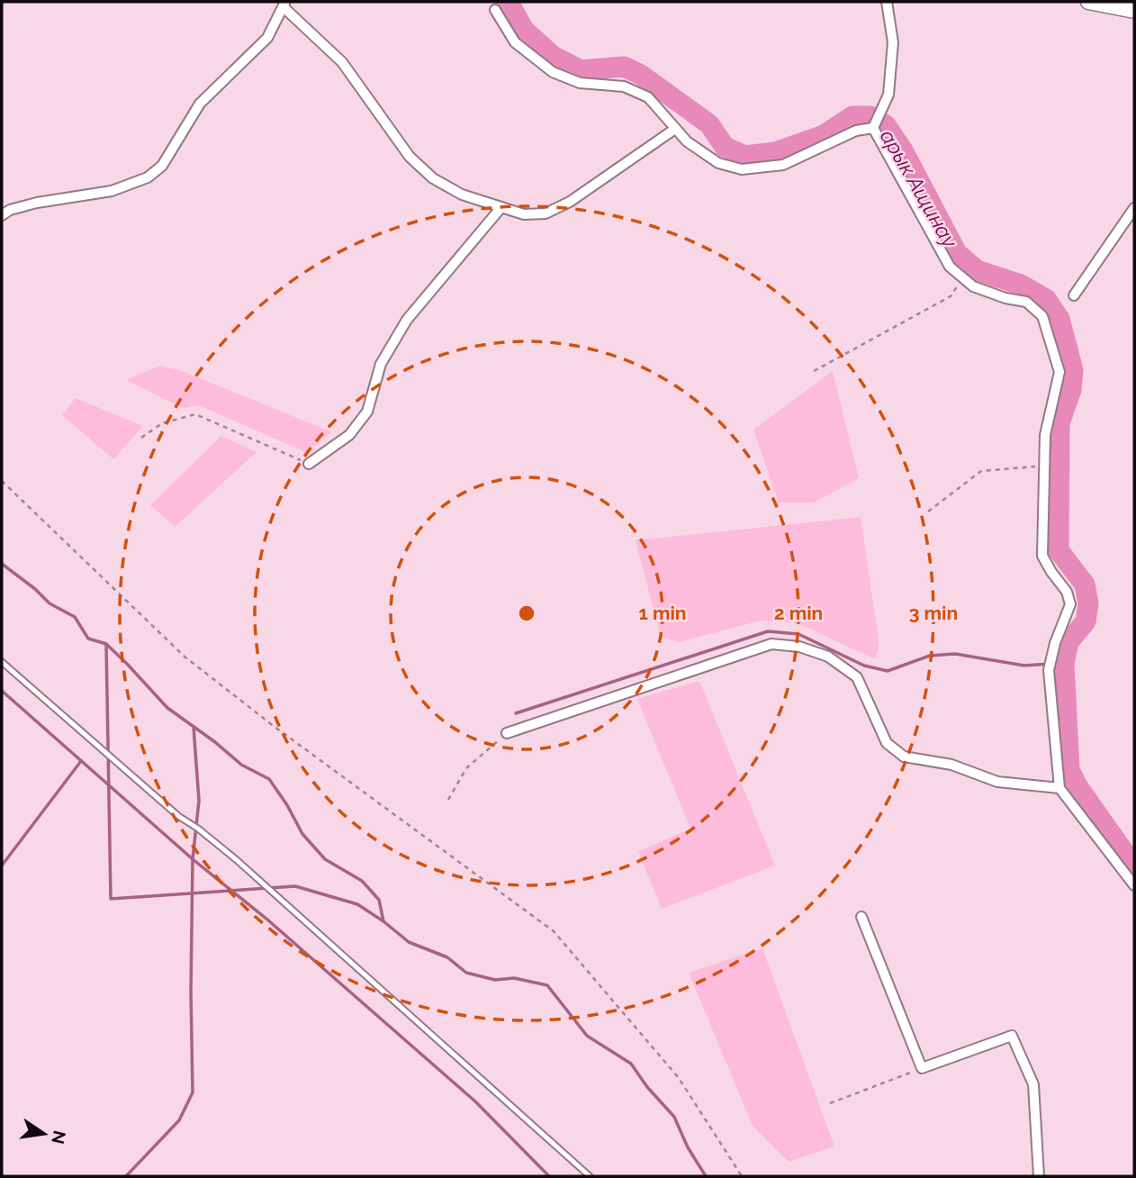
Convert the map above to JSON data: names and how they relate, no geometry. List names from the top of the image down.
{
  "water": ["арык Ащинау"],
  "north": "right",
  "rings": ["1 min", "2 min", "3 min"]
}
